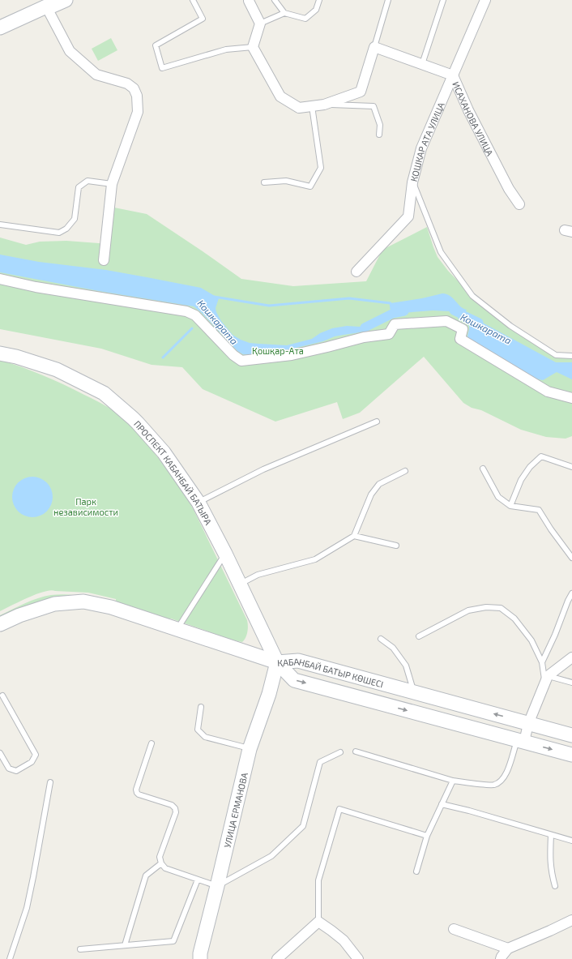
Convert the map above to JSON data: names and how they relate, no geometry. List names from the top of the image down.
{
  "streets": {
    "main road": ["ПРОСПЕКТ КАБАНБАЙ БАТЫРА", "ҚАБАНБАЙ БАТЫР КӨШЕСІ", "УЛИЦА ЕРМАНОВА"],
    "street": ["ИСАХАНОВА УЛИЦА", "КОШКАР АТА УЛИЦА"]
  },
  "crossings": [
    ["ИСАХАНОВА УЛИЦА", "КОШКАР АТА УЛИЦА"],
    ["ПРОСПЕКТ КАБАНБАЙ БАТЫРА", "ҚАБАНБАЙ БАТЫР КӨШЕСІ"],
    ["ПРОСПЕКТ КАБАНБАЙ БАТЫРА", "УЛИЦА ЕРМАНОВА"],
    ["ҚАБАНБАЙ БАТЫР КӨШЕСІ", "УЛИЦА ЕРМАНОВА"]
  ],
  "water": ["Кошкарата"],
  "parks": ["Қошқар-Ата", "Парк независимости"]
}
